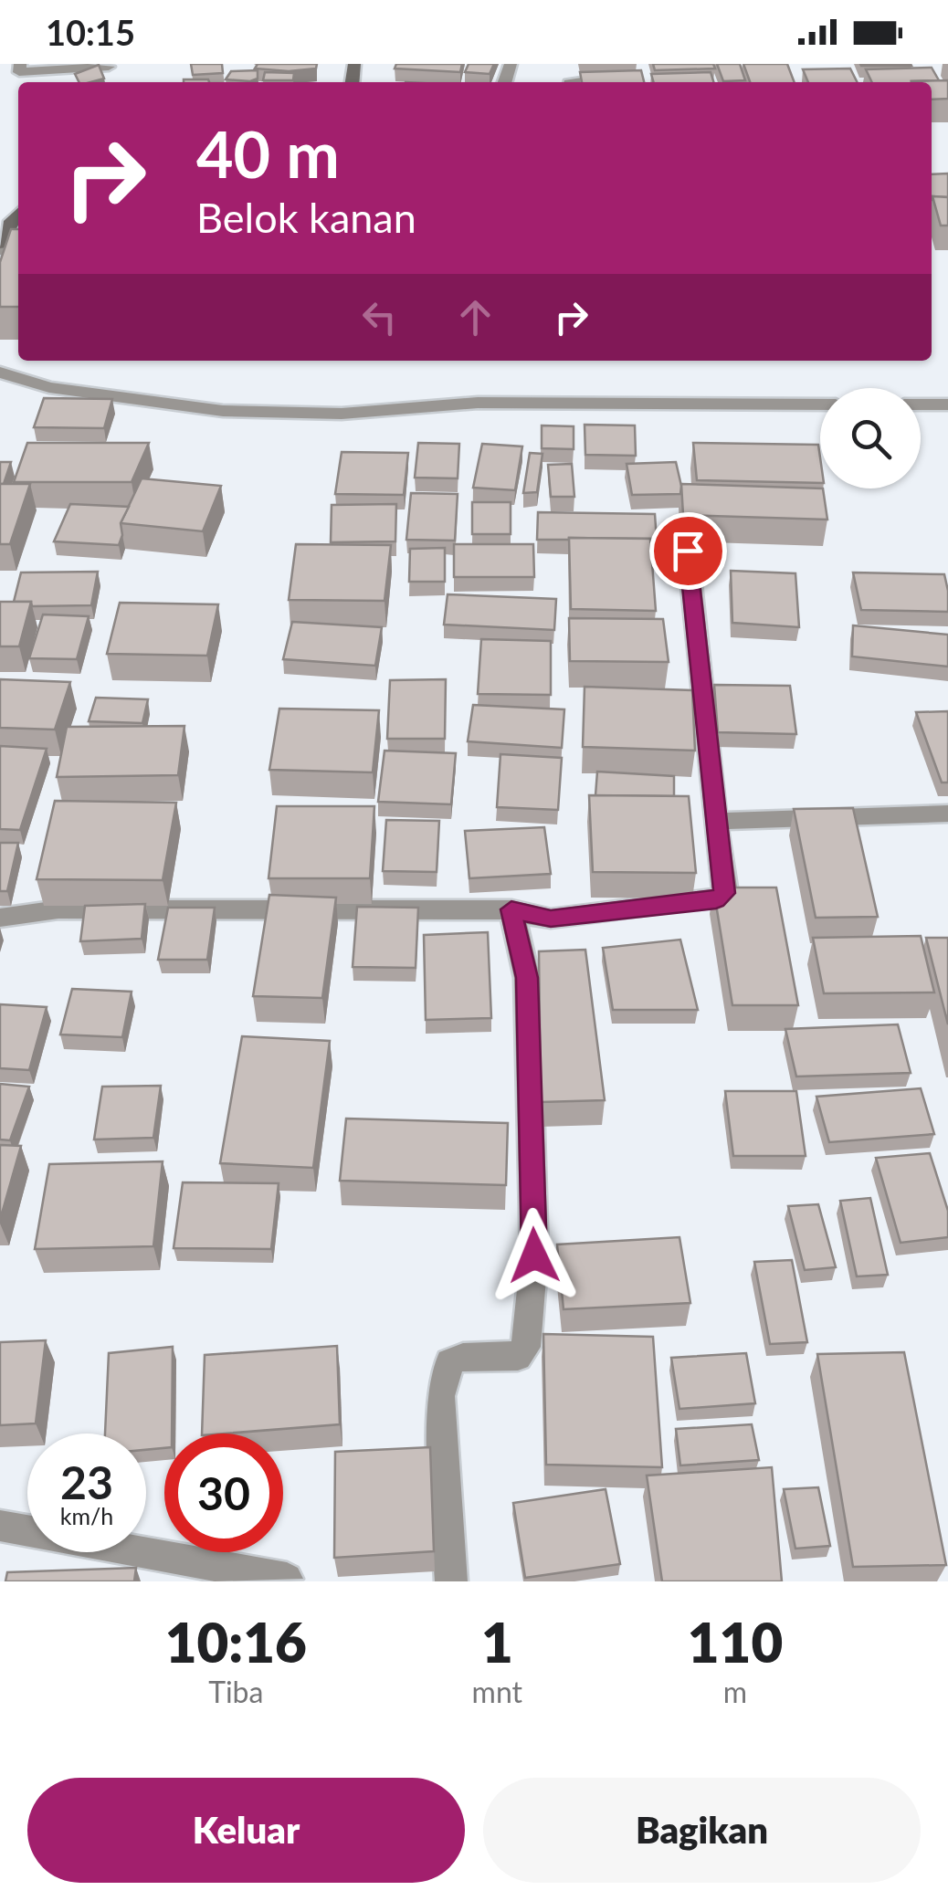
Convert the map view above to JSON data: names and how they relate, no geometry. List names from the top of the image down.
{
  "page": {
    "status": "10:15",
    "turn": ["40 m", "Belok kanan"],
    "speed": "23 km/h",
    "limit": "30",
    "eta": [
      "10:16",
      "Tiba",
      "1",
      "mnt",
      "110",
      "m"
    ],
    "buttons": ["Keluar", "Bagikan"]
  }
}
